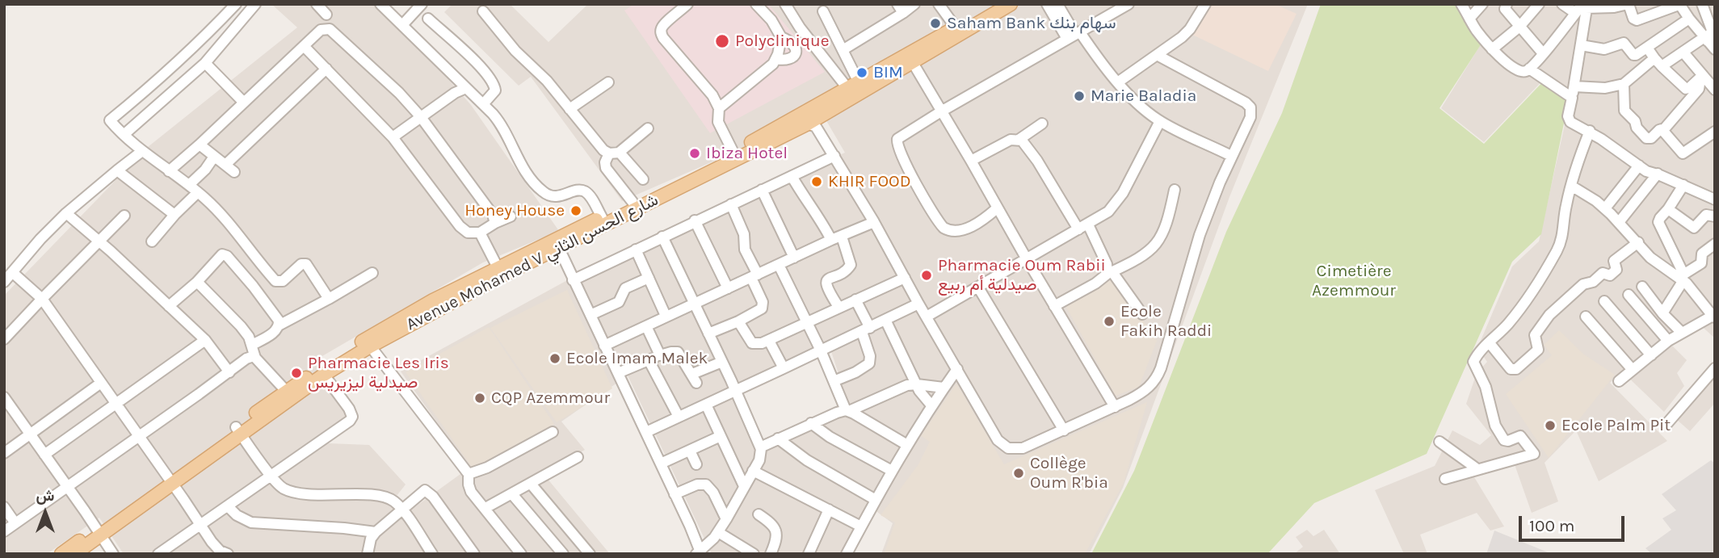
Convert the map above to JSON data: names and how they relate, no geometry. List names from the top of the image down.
{
  "streets": {
    "main road": ["Avenue Mohamed V شارع الحسن الثاني"]
  },
  "parks": ["Cimetière Azemmour"],
  "places": [
    "Saham Bank سهام بنك",
    "Polyclinique",
    "BIM",
    "Marie Baladia",
    "Ibiza Hotel",
    "KHIR FOOD",
    "Honey House",
    "Pharmacie Oum Rabii صيدلية أم ربيع",
    "Ecole Fakih Raddi",
    "Ecole Imam Malek",
    "Pharmacie Les Iris صيدلية ليزيريس",
    "CQP Azemmour",
    "Ecole Palm Pit",
    "Collège Oum R'bia"
  ],
  "scale_bar": "100 m",
  "north": "top"
}
